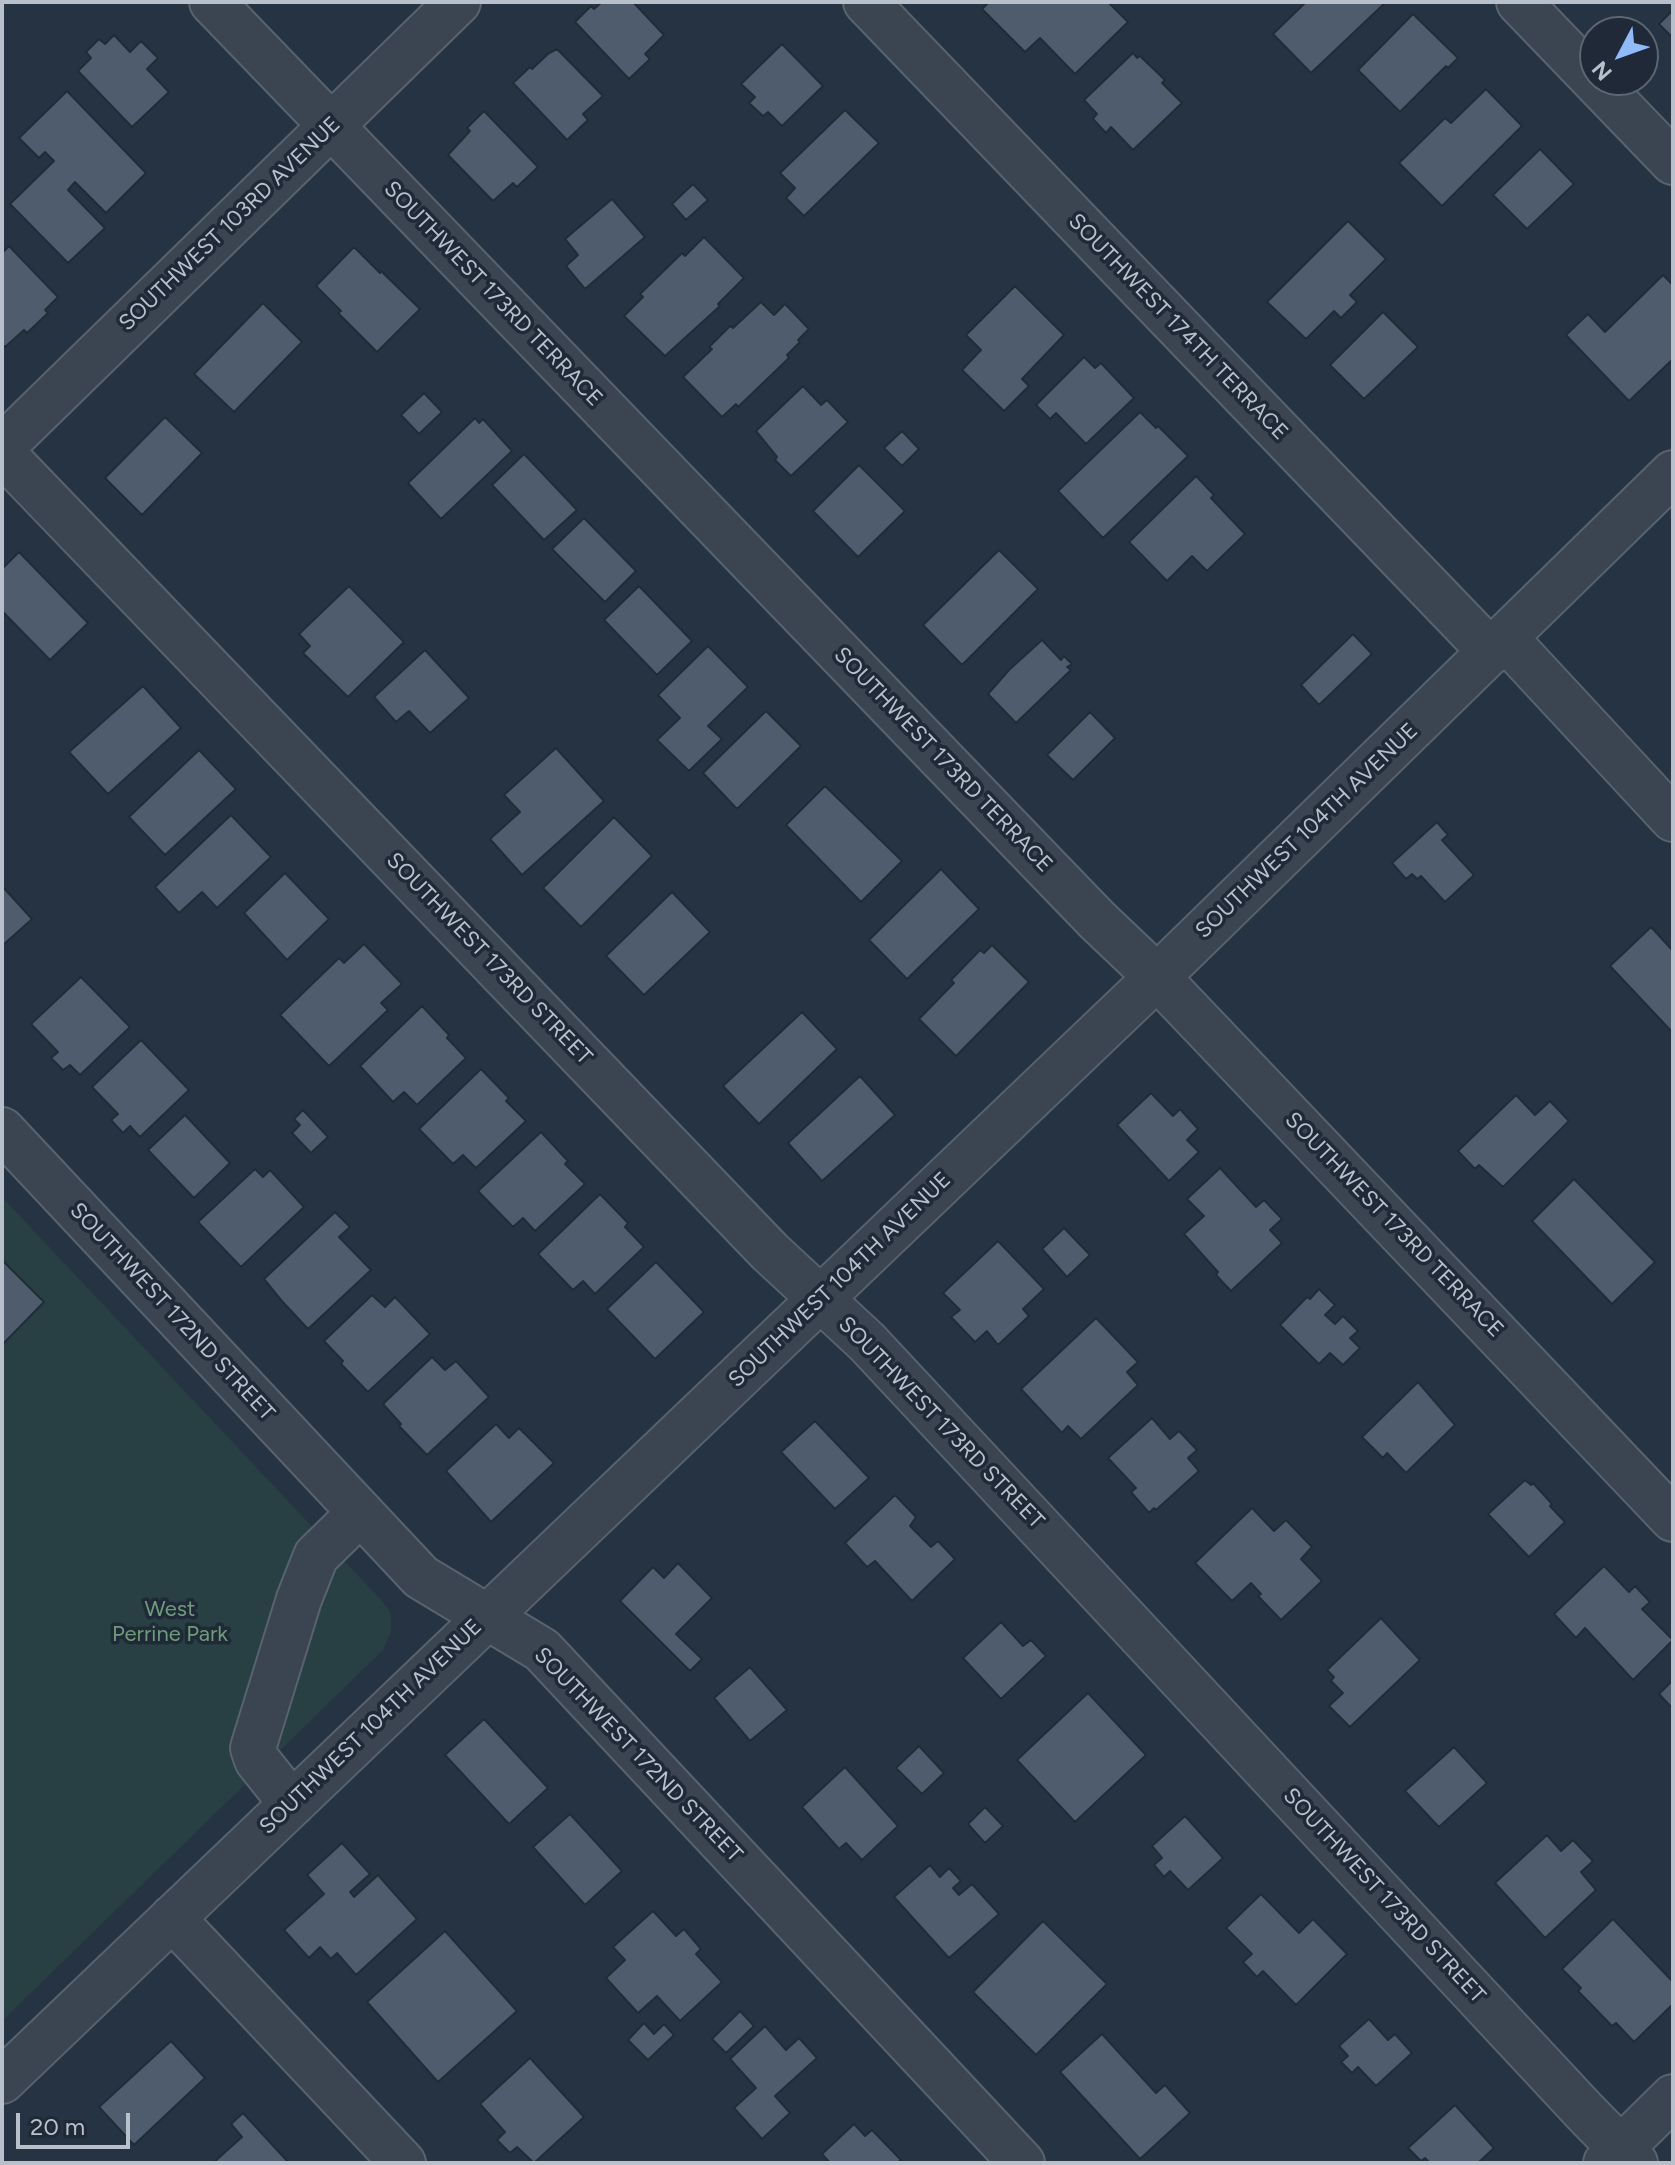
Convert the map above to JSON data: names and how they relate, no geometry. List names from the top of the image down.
{
  "streets": {
    "street": [
      "SOUTHWEST 103RD AVENUE",
      "SOUTHWEST 173RD TERRACE",
      "SOUTHWEST 174TH TERRACE",
      "SOUTHWEST 104TH AVENUE",
      "SOUTHWEST 173RD STREET",
      "SOUTHWEST 172ND STREET"
    ]
  },
  "crossings": [
    ["SOUTHWEST 103RD AVENUE", "SOUTHWEST 173RD TERRACE"],
    ["SOUTHWEST 103RD AVENUE", "SOUTHWEST 173RD STREET"],
    ["SOUTHWEST 173RD TERRACE", "SOUTHWEST 104TH AVENUE"],
    ["SOUTHWEST 174TH TERRACE", "SOUTHWEST 104TH AVENUE"],
    ["SOUTHWEST 104TH AVENUE", "SOUTHWEST 173RD STREET"],
    ["SOUTHWEST 104TH AVENUE", "SOUTHWEST 172ND STREET"]
  ],
  "parks": ["West Perrine Park"],
  "scale_bar": "20 m",
  "north": "bottom left"
}
